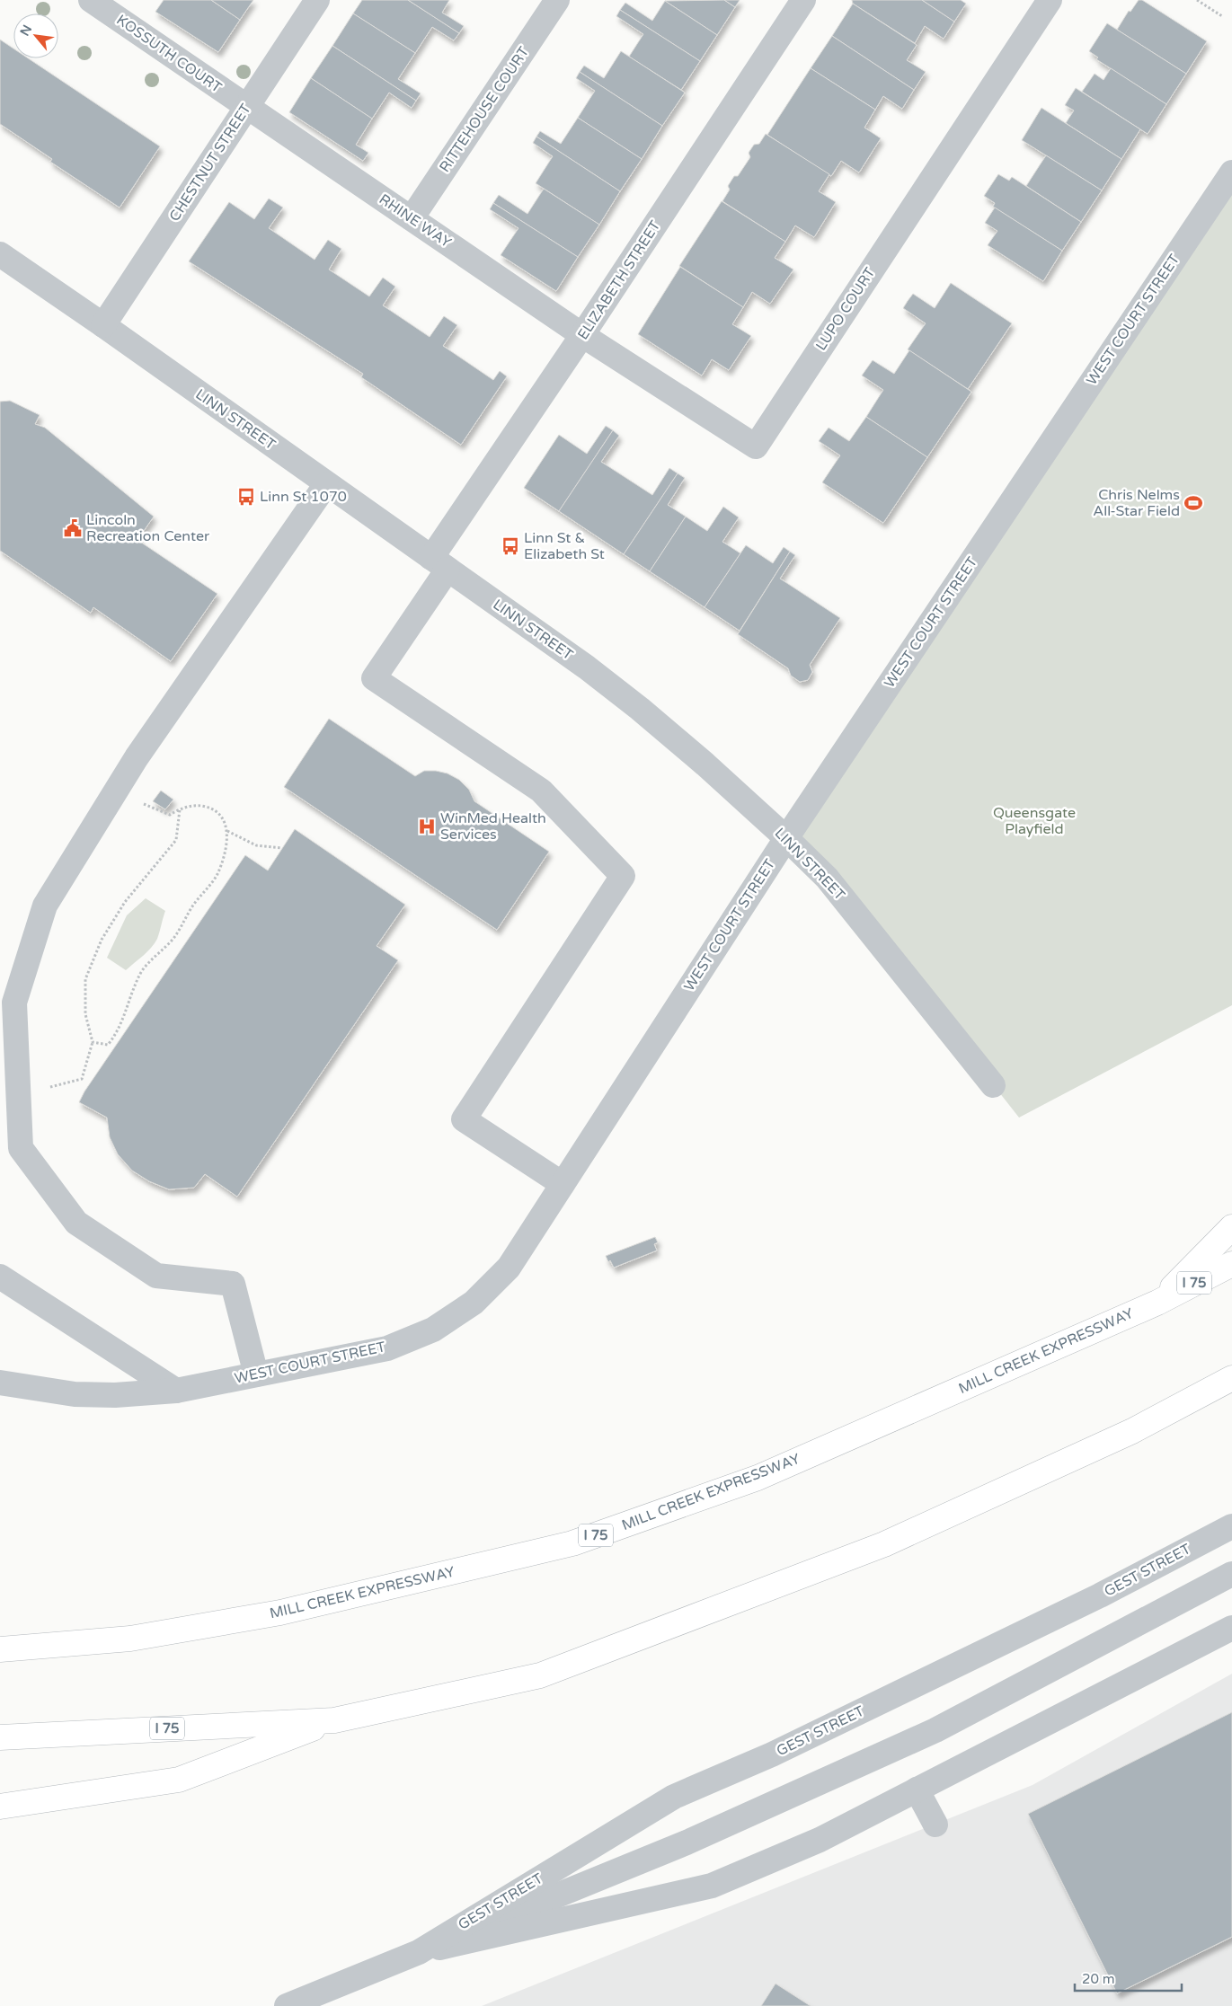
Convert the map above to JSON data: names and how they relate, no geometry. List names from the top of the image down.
{
  "streets": {
    "highway": ["I 75", "MILL CREEK EXPRESSWAY"],
    "street": [
      "KOSSUTH COURT",
      "RITTEHOUSE COURT",
      "CHESTNUT STREET",
      "RHINE WAY",
      "ELIZABETH STREET",
      "LUPO COURT",
      "WEST COURT STREET",
      "LINN STREET",
      "GEST STREET"
    ]
  },
  "crossings": [
    ["KOSSUTH COURT", "CHESTNUT STREET"],
    ["KOSSUTH COURT", "RHINE WAY"],
    ["RITTEHOUSE COURT", "RHINE WAY"],
    ["CHESTNUT STREET", "RHINE WAY"],
    ["CHESTNUT STREET", "LINN STREET"],
    ["RHINE WAY", "ELIZABETH STREET"],
    ["RHINE WAY", "LUPO COURT"],
    ["ELIZABETH STREET", "LUPO COURT"],
    ["ELIZABETH STREET", "WEST COURT STREET"],
    ["ELIZABETH STREET", "LINN STREET"],
    ["WEST COURT STREET", "LINN STREET"]
  ],
  "parks": ["Queensgate Playfield"],
  "places": {
    "bus stop": ["Linn St 1070", "Linn St & Elizabeth St"],
    "sports": ["Chris Nelms All-Star Field"],
    "public building": ["Lincoln Recreation Center"],
    "hospital": ["WinMed Health Services"]
  },
  "scale_bar": "20 m",
  "north": "top left"
}
